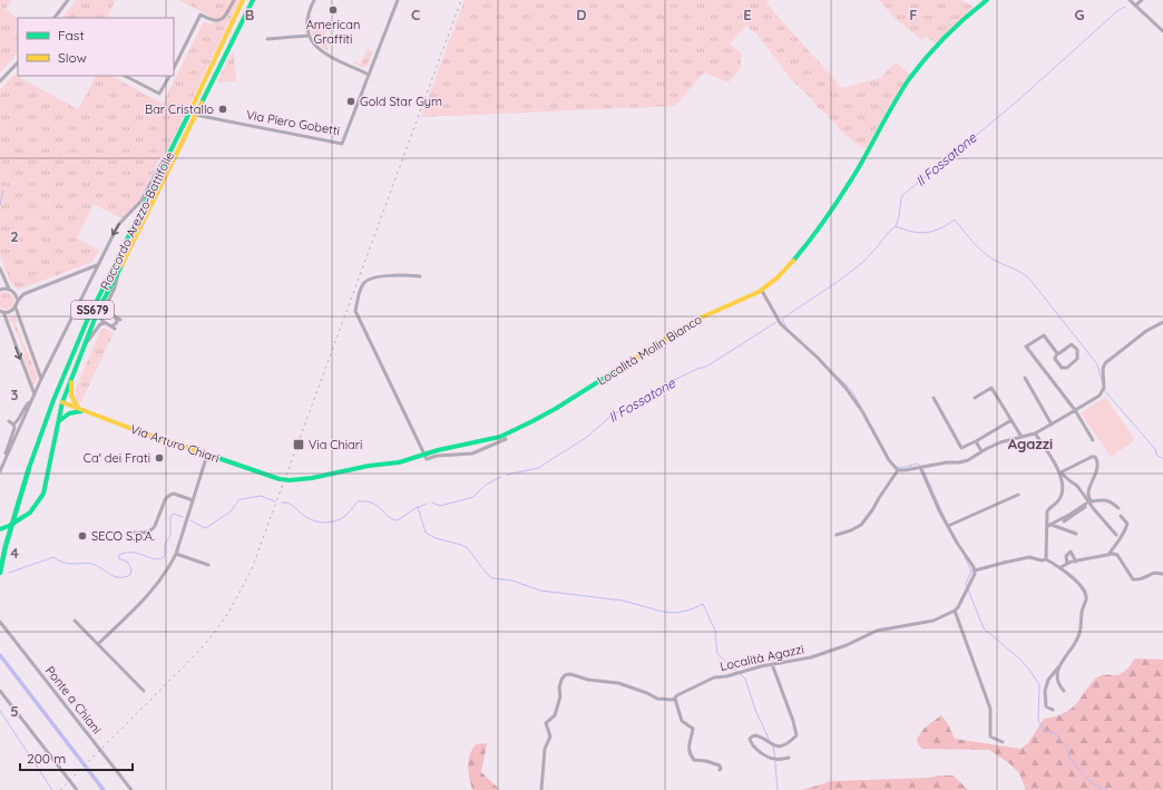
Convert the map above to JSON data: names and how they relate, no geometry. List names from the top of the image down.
{
  "streets": {
    "main road": [
      "Raccordo Arezzo-Battifolle",
      "SS679",
      "Località Molin Bianco",
      "Via Arturo Chiari"
    ],
    "street": ["Via Piero Gobetti", "Località Agazzi", "Ponte a Chiani"]
  },
  "crossings": [
    ["Località Molin Bianco", "Via Arturo Chiari"]
  ],
  "districts": ["Agazzi"],
  "water": ["Il Fossatone"],
  "places": {
    "other": [
      "American Graffiti",
      "Gold Star Gym",
      "Bar Cristallo",
      "Ca' dei Frati",
      "SECO S.p.A."
    ],
    "transit": ["Via Chiari"]
  },
  "legend": ["Fast", "Slow"],
  "scale_bar": "200 m",
  "grid": {
    "columns": [
      "B",
      "C",
      "D",
      "E",
      "F",
      "G"
    ],
    "rows": [
      "2",
      "3",
      "4",
      "5"
    ]
  }
}
